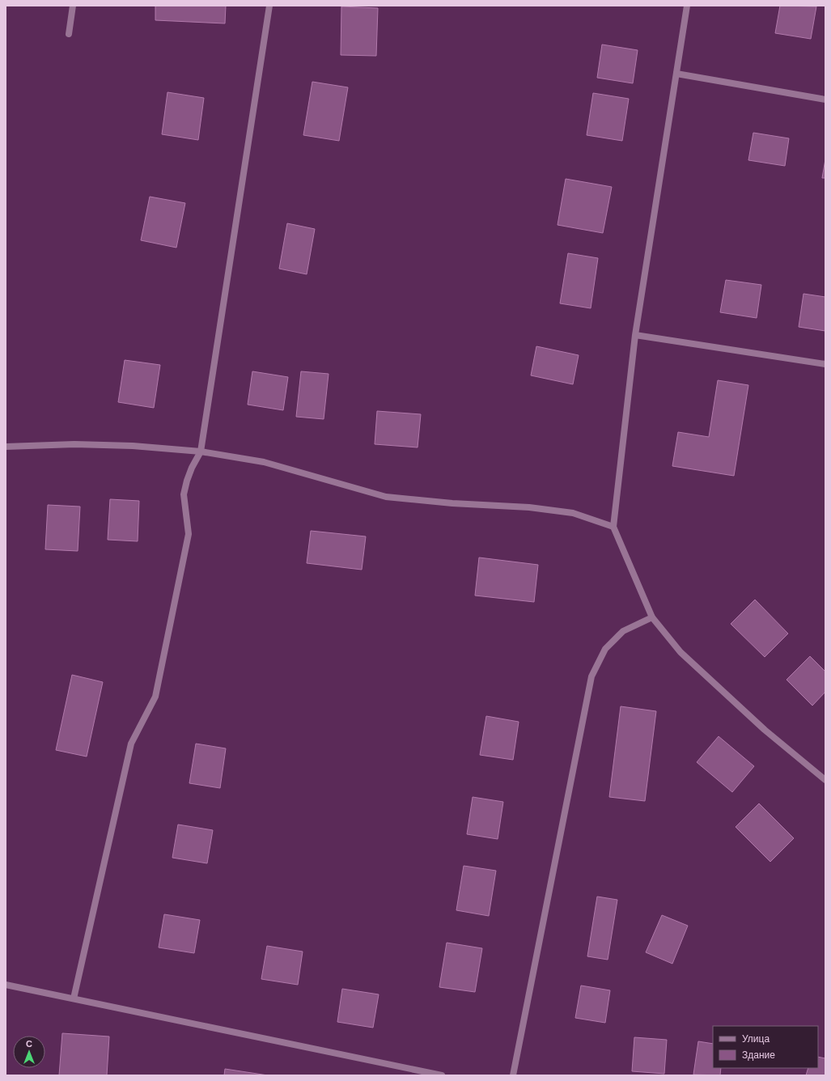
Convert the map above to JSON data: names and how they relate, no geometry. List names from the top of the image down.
{
  "legend": ["Улица", "Здание"],
  "north": "top"
}
